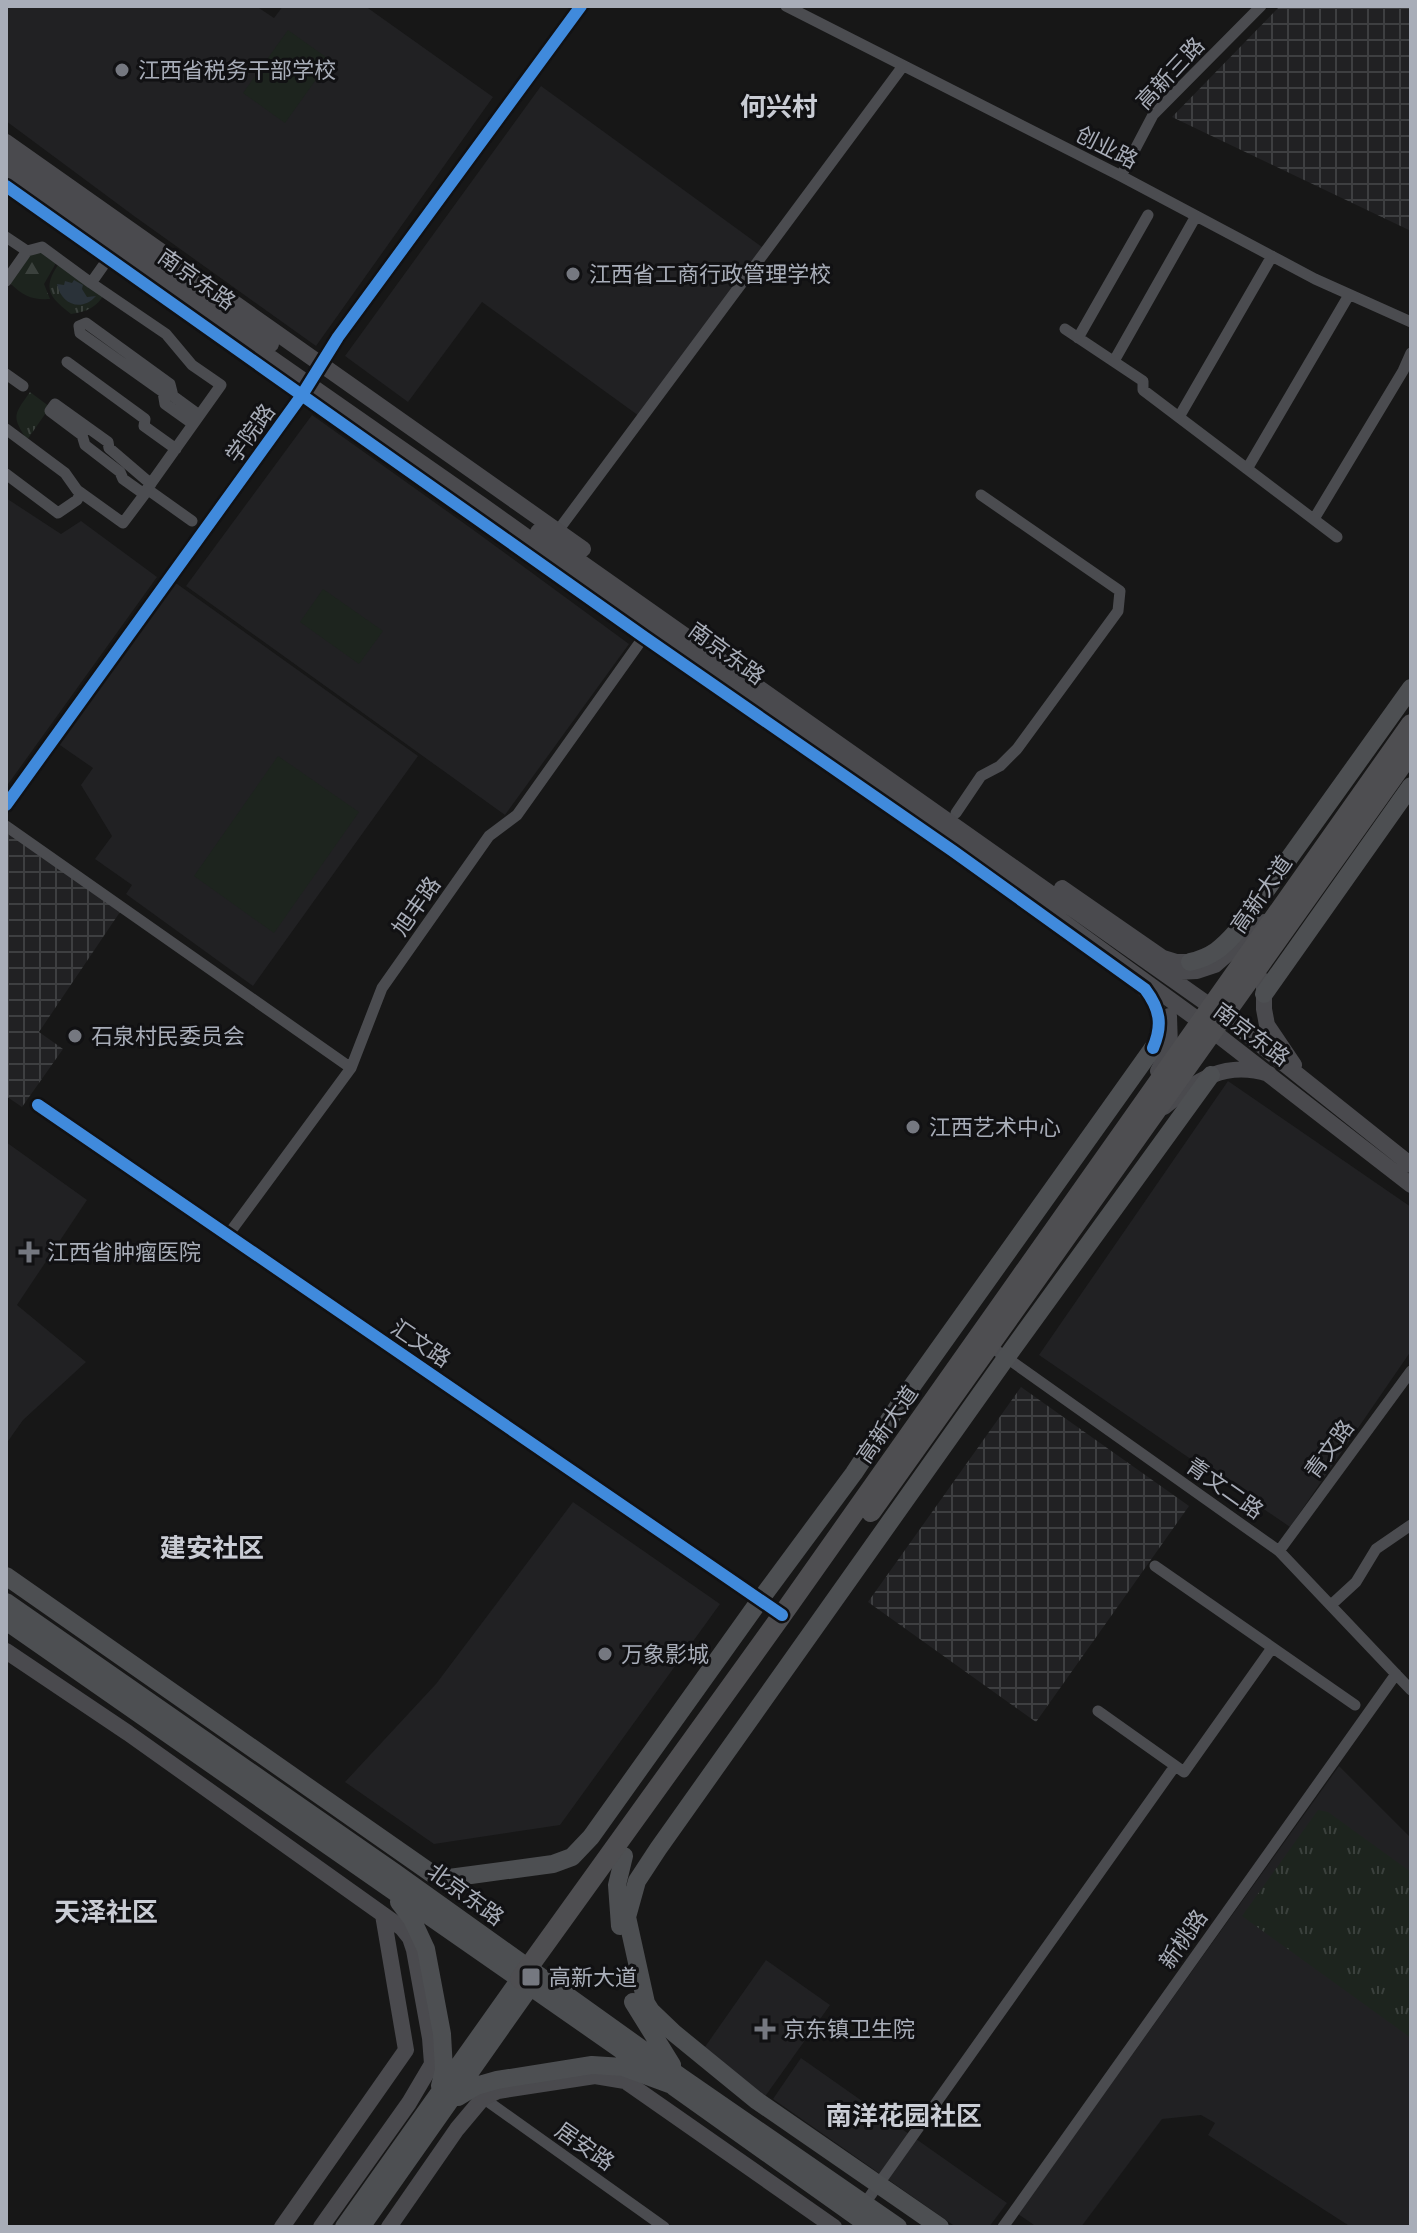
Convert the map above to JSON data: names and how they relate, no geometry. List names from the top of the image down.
{
  "streets": {
    "highway": ["高新大道"],
    "main road": ["南京东路", "学院路", "北京东路"],
    "street": [
      "高新三路",
      "创业路",
      "旭丰路",
      "汇文路",
      "青文路",
      "青文二路",
      "新桃路",
      "居安路"
    ]
  },
  "crossings": [
    ["高新三路", "创业路"],
    ["南京东路", "学院路"],
    ["南京东路", "高新大道"],
    ["南京东路", "旭丰路"],
    ["高新大道", "汇文路"],
    ["高新大道", "青文二路"],
    ["高新大道", "北京东路"],
    ["旭丰路", "汇文路"],
    ["青文路", "青文二路"],
    ["青文二路", "新桃路"]
  ],
  "districts": [
    "何兴村",
    "建安社区",
    "天泽社区",
    "南洋花园社区"
  ],
  "places": {
    "other": [
      "江西省税务干部学校",
      "江西省工商行政管理学校",
      "石泉村民委员会",
      "江西艺术中心",
      "万象影城"
    ],
    "health": ["江西省肿瘤医院", "京东镇卫生院"],
    "transit": ["高新大道"]
  }
}
